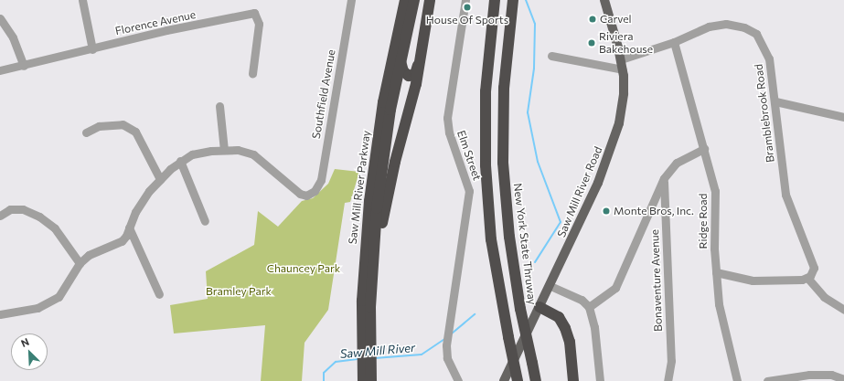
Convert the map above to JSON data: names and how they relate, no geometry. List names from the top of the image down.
{
  "streets": {
    "highway": ["Saw Mill River Parkway", "New York State Thruway"],
    "main road": ["Saw Mill River Road"],
    "street": [
      "Florence Avenue",
      "Southfield Avenue",
      "Bramblebrook Road",
      "Elm Street",
      "Ridge Road",
      "Bonaventure Avenue"
    ]
  },
  "crossings": [
    ["Bramblebrook Road", "Saw Mill River Road"],
    ["Bramblebrook Road", "Ridge Road"]
  ],
  "water": ["Saw Mill River"],
  "parks": ["Chauncey Park", "Bramley Park"],
  "places": [
    "House Of Sports",
    "Carvel",
    "Riviera Bakehouse",
    "Monte Bros, Inc."
  ],
  "north": "top left"
}
